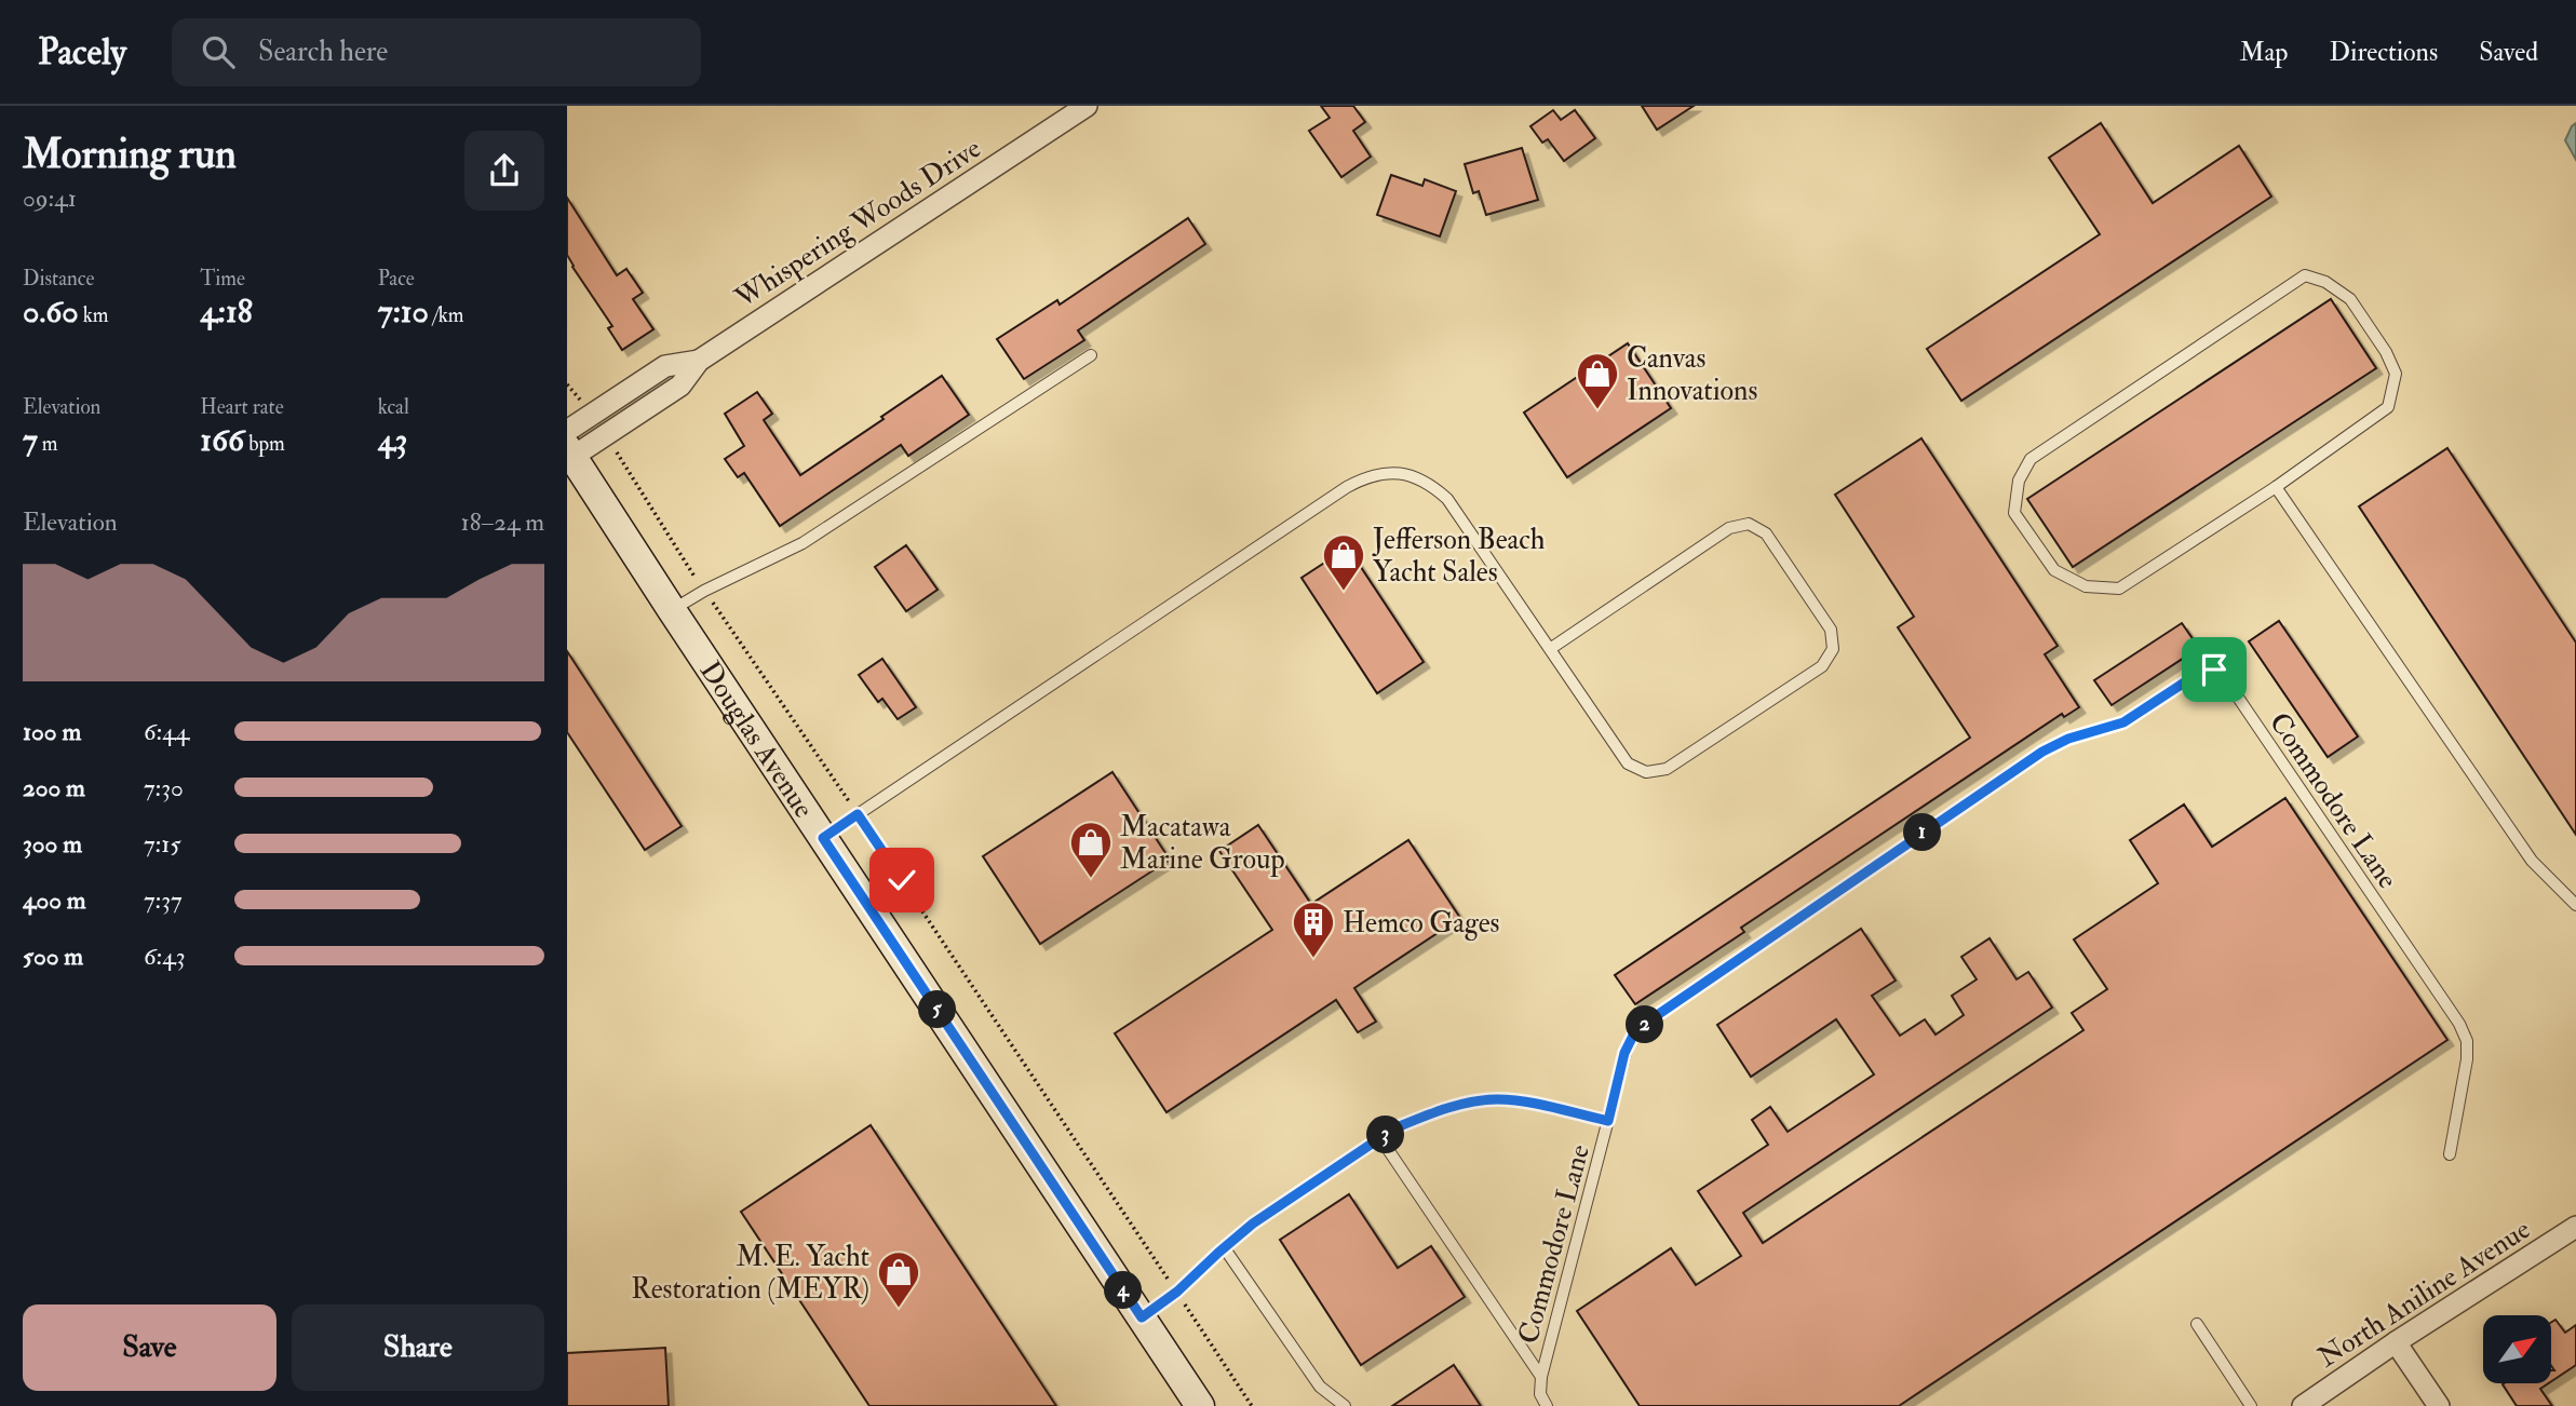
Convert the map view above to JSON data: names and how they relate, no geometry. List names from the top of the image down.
{
  "streets": {
    "street": ["Whispering Woods Drive", "Douglas Avenue", "North Aniline Avenue"],
    "lane": ["Commodore Lane"]
  },
  "crossings": [
    ["Whispering Woods Drive", "Douglas Avenue"]
  ],
  "places": {
    "shop": [
      "Canvas Innovations",
      "Jefferson Beach Yacht Sales",
      "Macatawa Marine Group",
      "M. E. Yacht Restoration (MEYR)"
    ],
    "building": ["Hemco Gages"]
  },
  "north": "top right",
  "page": {
    "header": "Pacely",
    "search": "Search here",
    "nav": ["Map", "Directions", "Saved"],
    "heading": ["Morning run", "09:41"],
    "stats": [
      ["Distance", "0.60 km"],
      ["Time", "4:18"],
      ["Pace", "7:10 /km"],
      ["Elevation", "7 m"],
      ["Heart rate", "166 bpm"],
      ["kcal", "43"]
    ],
    "chart": ["Elevation", "18–24 m"],
    "list": [
      {
        "name": "100 m",
        "note": "6:44"
      },
      {
        "name": "200 m",
        "note": "7:30"
      },
      {
        "name": "300 m",
        "note": "7:15"
      },
      {
        "name": "400 m",
        "note": "7:37"
      },
      {
        "name": "500 m",
        "note": "6:43"
      }
    ],
    "pins": [
      "1",
      "5",
      "2",
      "3",
      "4"
    ],
    "buttons": ["Save", "Share"]
  }
}
